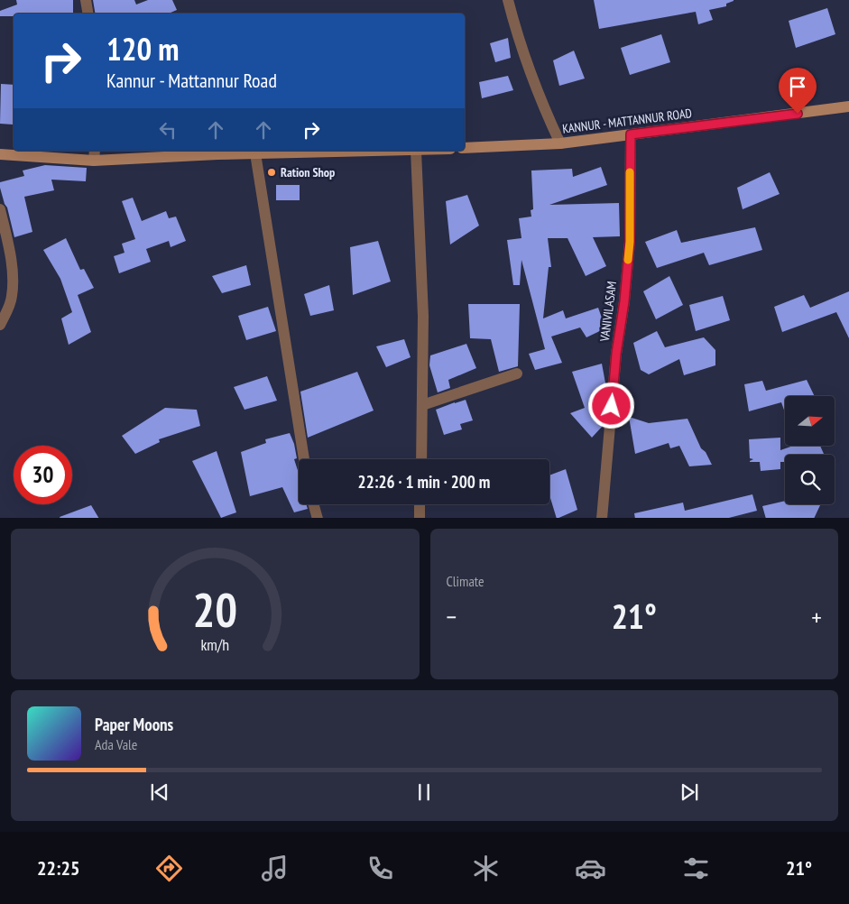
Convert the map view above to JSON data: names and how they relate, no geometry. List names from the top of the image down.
{
  "streets": {
    "main road": ["KANNUR - MATTANNUR ROAD"],
    "street": ["VANIVILASAM"]
  },
  "crossings": [
    ["KANNUR - MATTANNUR ROAD", "VANIVILASAM"]
  ],
  "places": ["Ration Shop"],
  "north": "right",
  "page": {
    "turn": ["120 m", "Kannur - Mattannur Road"],
    "limit": "30",
    "trip": "22:26 · 1 min · 200 m",
    "tile": "Climate",
    "heat": ["−", "21°", "+"],
    "song": ["Paper Moons", "Ada Vale"],
    "tabs": ["22:25", "21°"],
    "gauge": ["20", "km/h"]
  }
}
